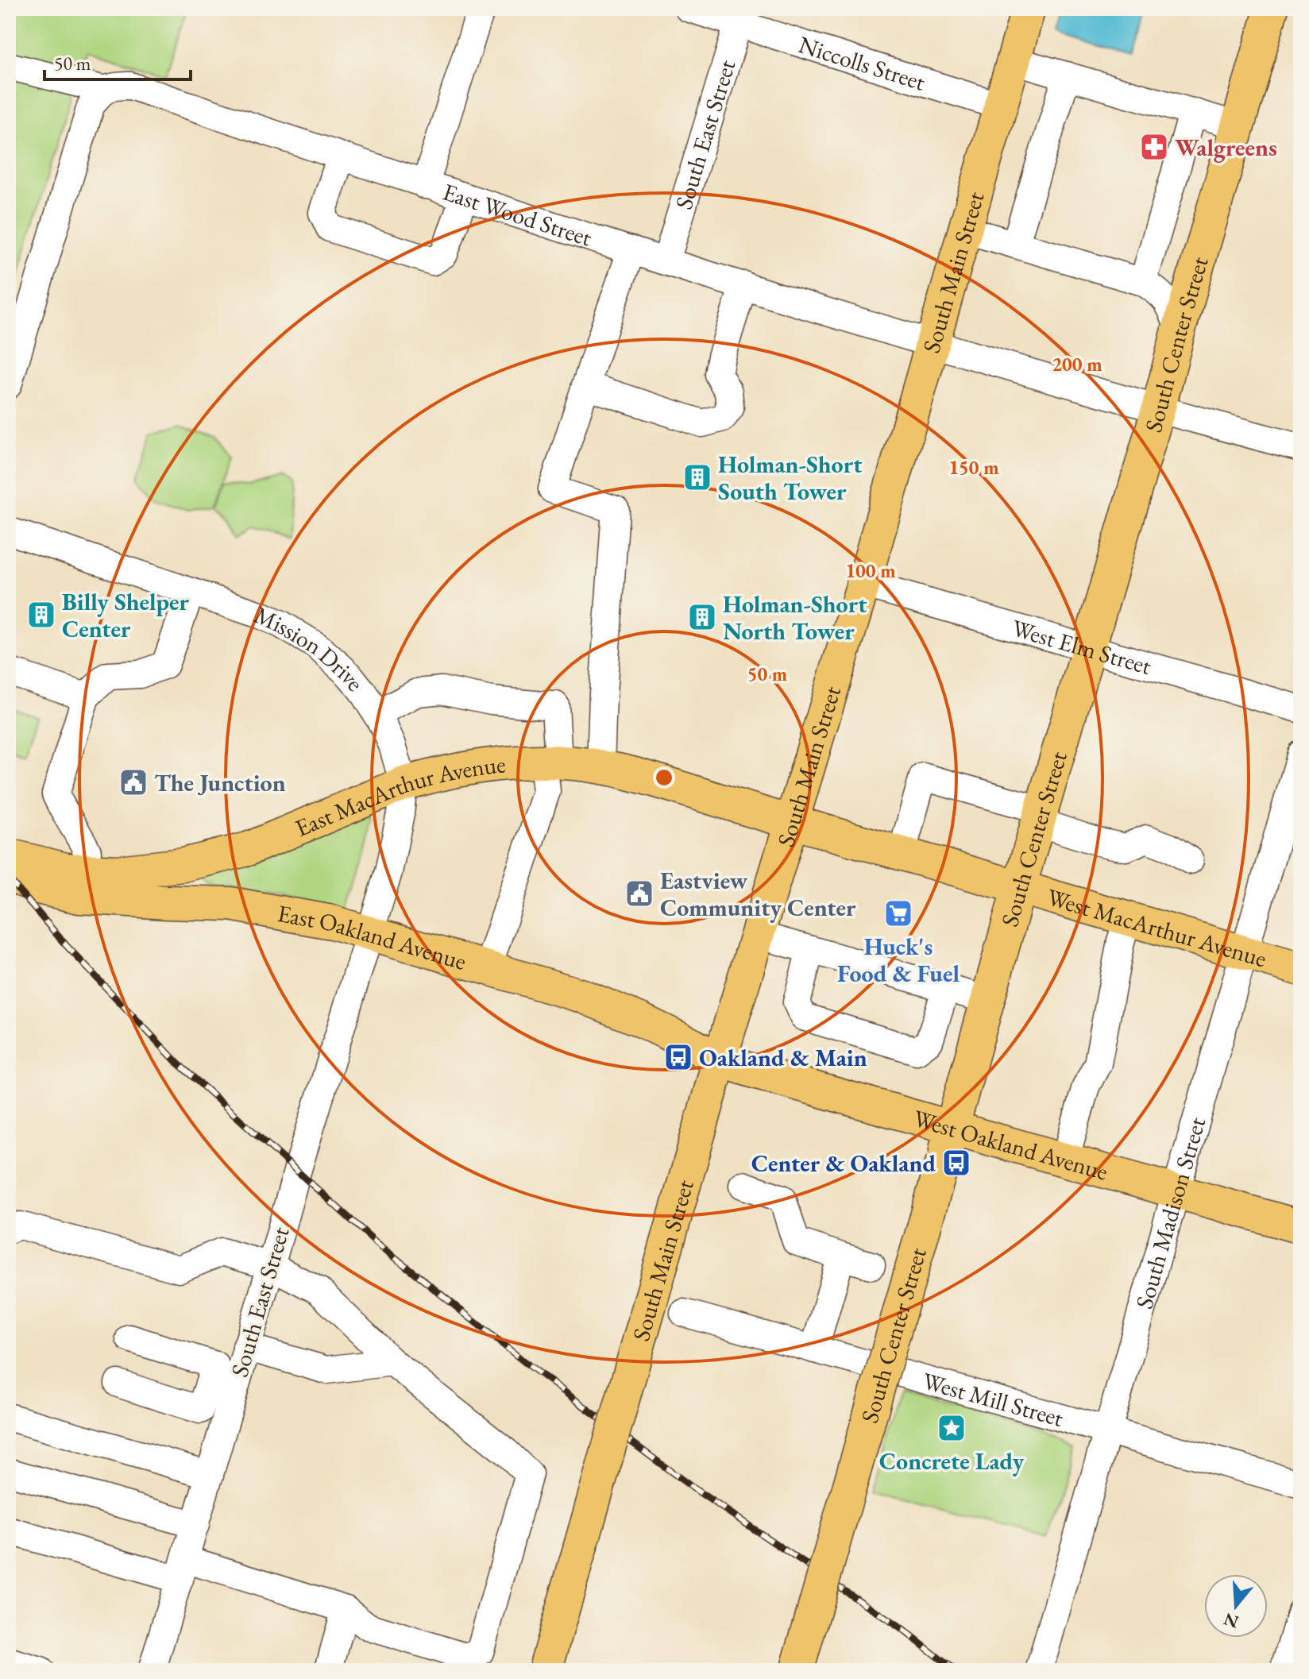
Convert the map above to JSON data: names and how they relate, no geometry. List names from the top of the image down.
{
  "streets": {
    "main road": [
      "South Main Street",
      "South Center Street",
      "East MacArthur Avenue",
      "West MacArthur Avenue",
      "East Oakland Avenue",
      "West Oakland Avenue"
    ],
    "street": [
      "Niccolls Street",
      "South East Street",
      "East Wood Street",
      "West Elm Street",
      "Mission Drive",
      "South Madison Street",
      "West Mill Street"
    ]
  },
  "crossings": [
    ["Niccolls Street", "South East Street"],
    ["Niccolls Street", "South Main Street"],
    ["South East Street", "East Wood Street"],
    ["South East Street", "Mission Drive"],
    ["South East Street", "East Oakland Avenue"],
    ["East Wood Street", "South Main Street"],
    ["East Wood Street", "South Center Street"],
    ["South Main Street", "West Elm Street"],
    ["South Main Street", "East MacArthur Avenue"],
    ["South Main Street", "West MacArthur Avenue"],
    ["South Main Street", "East Oakland Avenue"],
    ["South Main Street", "West Oakland Avenue"],
    ["South Center Street", "West Elm Street"],
    ["South Center Street", "West MacArthur Avenue"],
    ["South Center Street", "West Oakland Avenue"],
    ["Mission Drive", "East MacArthur Avenue"],
    ["Mission Drive", "East Oakland Avenue"],
    ["East MacArthur Avenue", "West MacArthur Avenue"],
    ["West MacArthur Avenue", "South Madison Street"],
    ["East Oakland Avenue", "West Oakland Avenue"],
    ["West Oakland Avenue", "South Madison Street"],
    ["South Madison Street", "West Mill Street"]
  ],
  "places": {
    "pharmacy": ["Walgreens"],
    "building": ["Holman-Short South Tower", "Billy Shelper Center", "Holman-Short North Tower"],
    "public building": ["The Junction", "Eastview Community Center"],
    "supermarket": ["Huck's Food & Fuel"],
    "bus stop": ["Oakland & Main", "Center & Oakland"],
    "place": ["Concrete Lady"]
  },
  "scale_bar": "50 m",
  "north": "bottom",
  "rings": [
    "200 m",
    "150 m",
    "100 m",
    "50 m"
  ]
}
